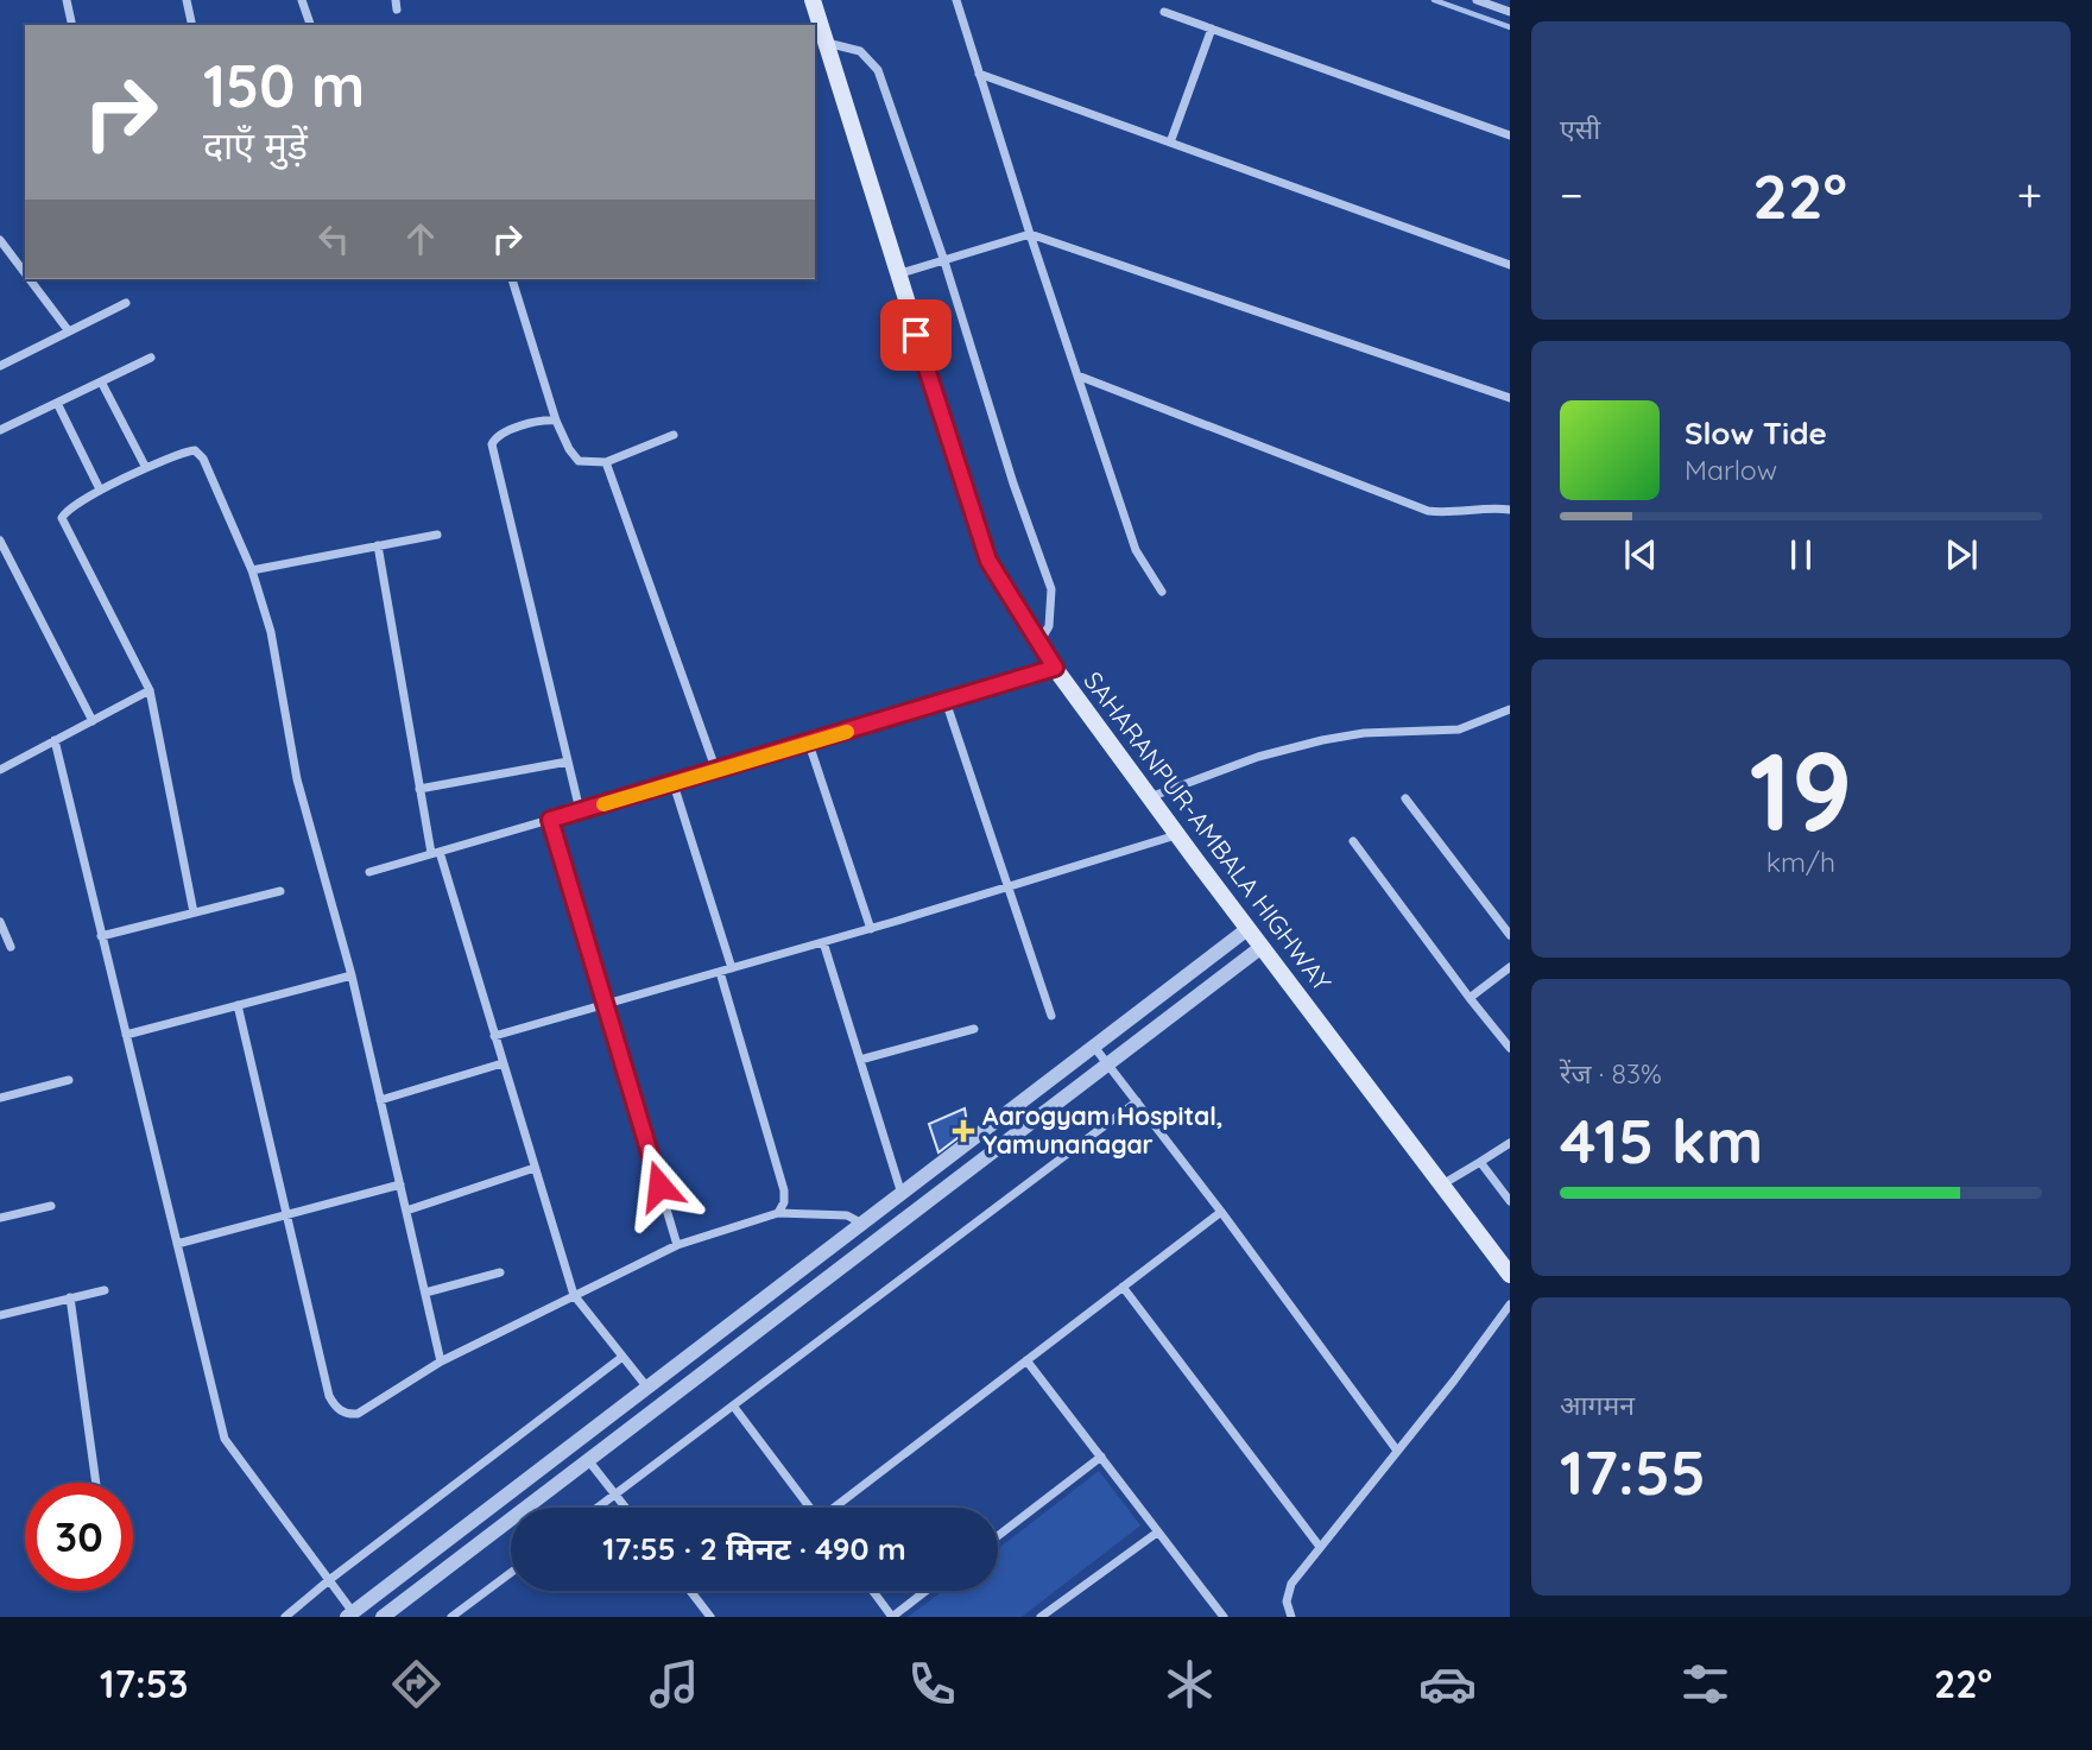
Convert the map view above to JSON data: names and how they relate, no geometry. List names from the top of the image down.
{
  "streets": {
    "main road": ["SAHARANPUR-AMBALA HIGHWAY"]
  },
  "places": {
    "health": ["Aarogyam Hospital, Yamunanagar"]
  },
  "page": {
    "tile": [
      "एसी",
      ["19", "km/h"],
      ["रेंज · 83%", "415 km"],
      ["आगमन", "17:55"]
    ],
    "turn": ["150 m", "दाएँ मुड़ें"],
    "heat": ["−", "22°", "+"],
    "song": ["Slow Tide", "Marlow"],
    "limit": "30",
    "trip": "17:55 · 2 मिनट · 490 m",
    "tabs": ["17:53", "22°"]
  }
}
